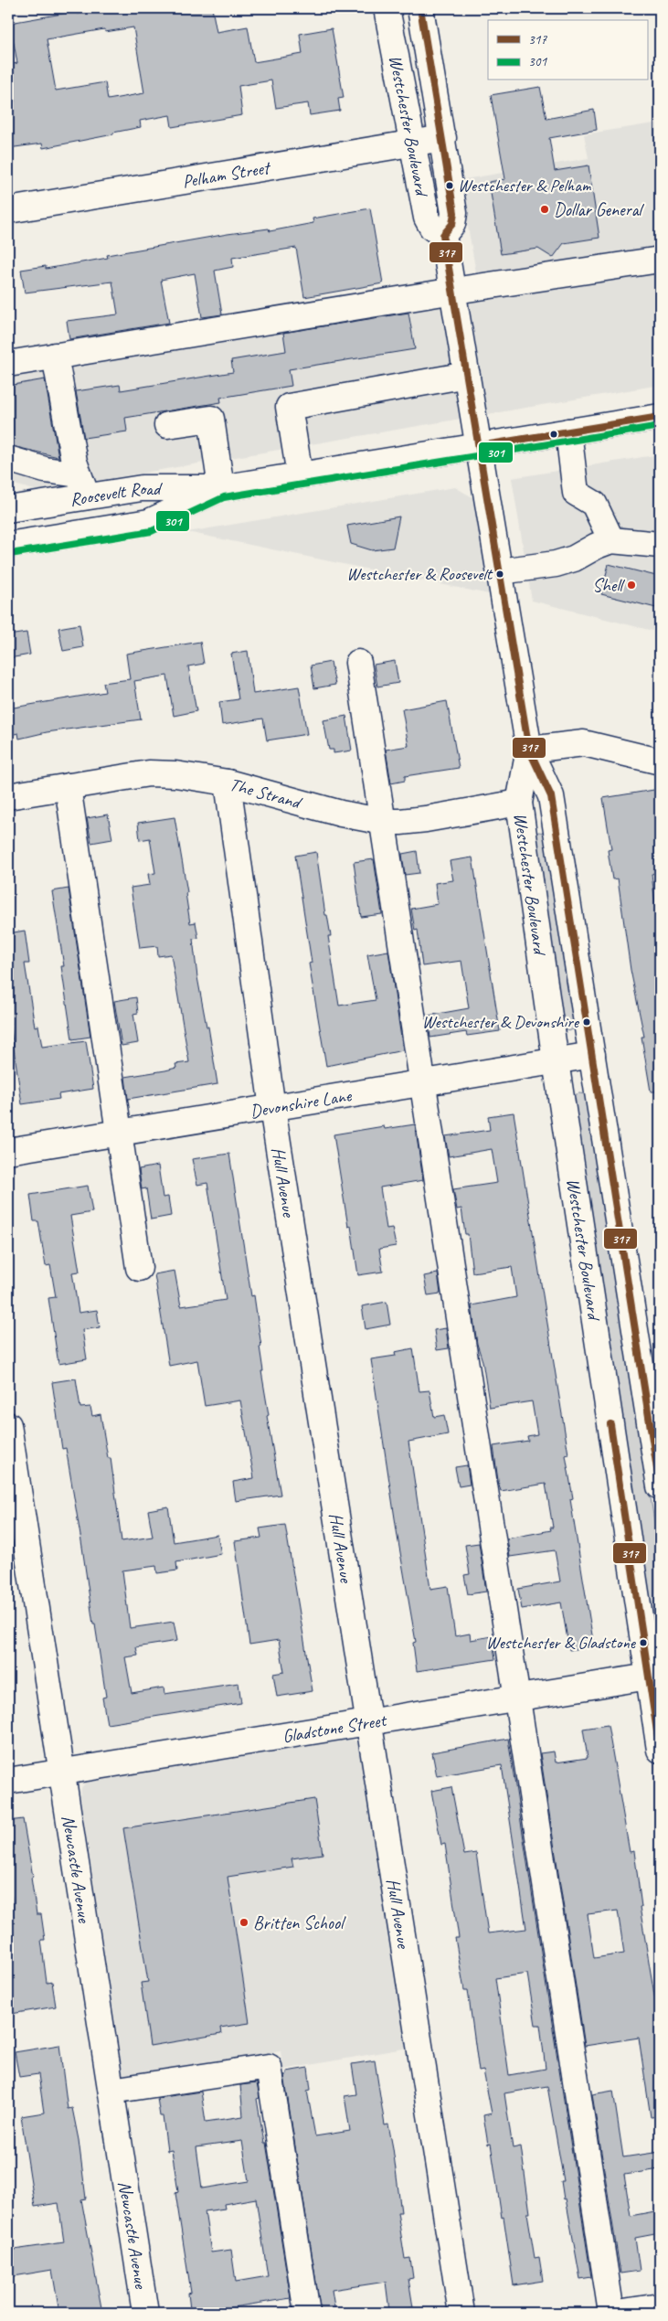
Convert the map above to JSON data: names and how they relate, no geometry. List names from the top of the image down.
{
  "streets": {
    "street": [
      "Westchester Boulevard",
      "Pelham Street",
      "Roosevelt Road",
      "The Strand",
      "Devonshire Lane",
      "Hull Avenue",
      "Gladstone Street",
      "Newcastle Avenue"
    ]
  },
  "crossings": [
    ["Westchester Boulevard", "Pelham Street"],
    ["Westchester Boulevard", "Roosevelt Road"],
    ["Westchester Boulevard", "The Strand"],
    ["Westchester Boulevard", "Devonshire Lane"],
    ["Westchester Boulevard", "Gladstone Street"],
    ["The Strand", "Hull Avenue"],
    ["Devonshire Lane", "Hull Avenue"],
    ["Hull Avenue", "Gladstone Street"],
    ["Gladstone Street", "Newcastle Avenue"]
  ],
  "places": [
    "Westchester & Pelham",
    "Dollar General",
    "Westchester & Roosevelt",
    "Shell",
    "Westchester & Devonshire",
    "Westchester & Gladstone",
    "Britten School"
  ],
  "lines": ["transit line 317", "transit line 301"],
  "legend": ["317", "301"]
}
